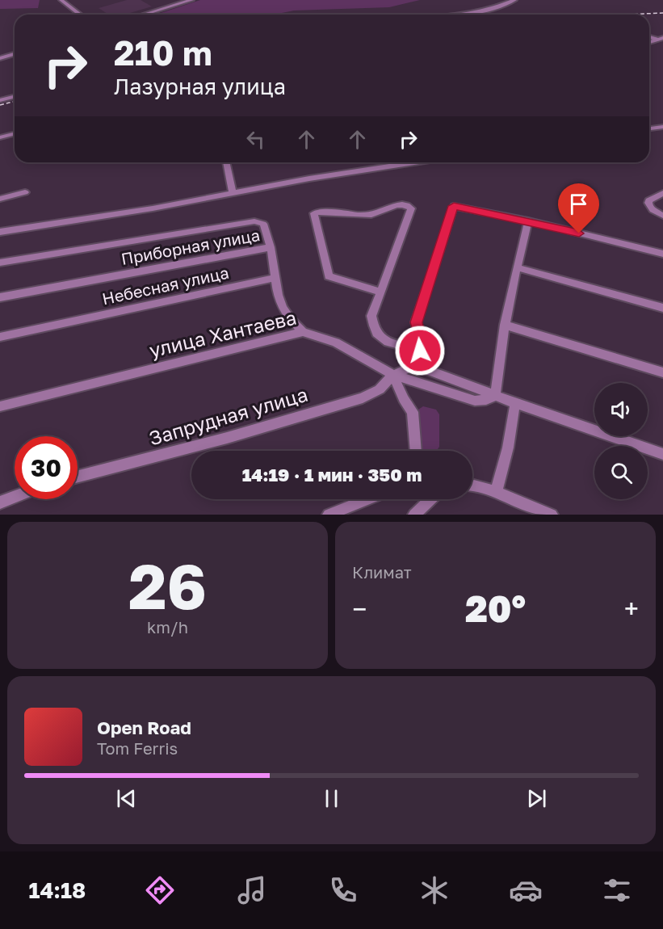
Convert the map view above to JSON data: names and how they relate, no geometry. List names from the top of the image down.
{
  "streets": {
    "street": [
      "Приборная улица",
      "Небесная улица",
      "улица Хантаева",
      "Запрудная улица"
    ]
  },
  "crossings": [
    ["улица Хантаева", "Запрудная улица"]
  ],
  "page": {
    "turn": ["210 m", "Лазурная улица"],
    "limit": "30",
    "trip": "14:19 · 1 мин · 350 m",
    "tile": [
      ["26", "km/h"],
      "Климат"
    ],
    "heat": ["−", "20°", "+"],
    "song": ["Open Road", "Tom Ferris"],
    "tabs": "14:18"
  }
}
